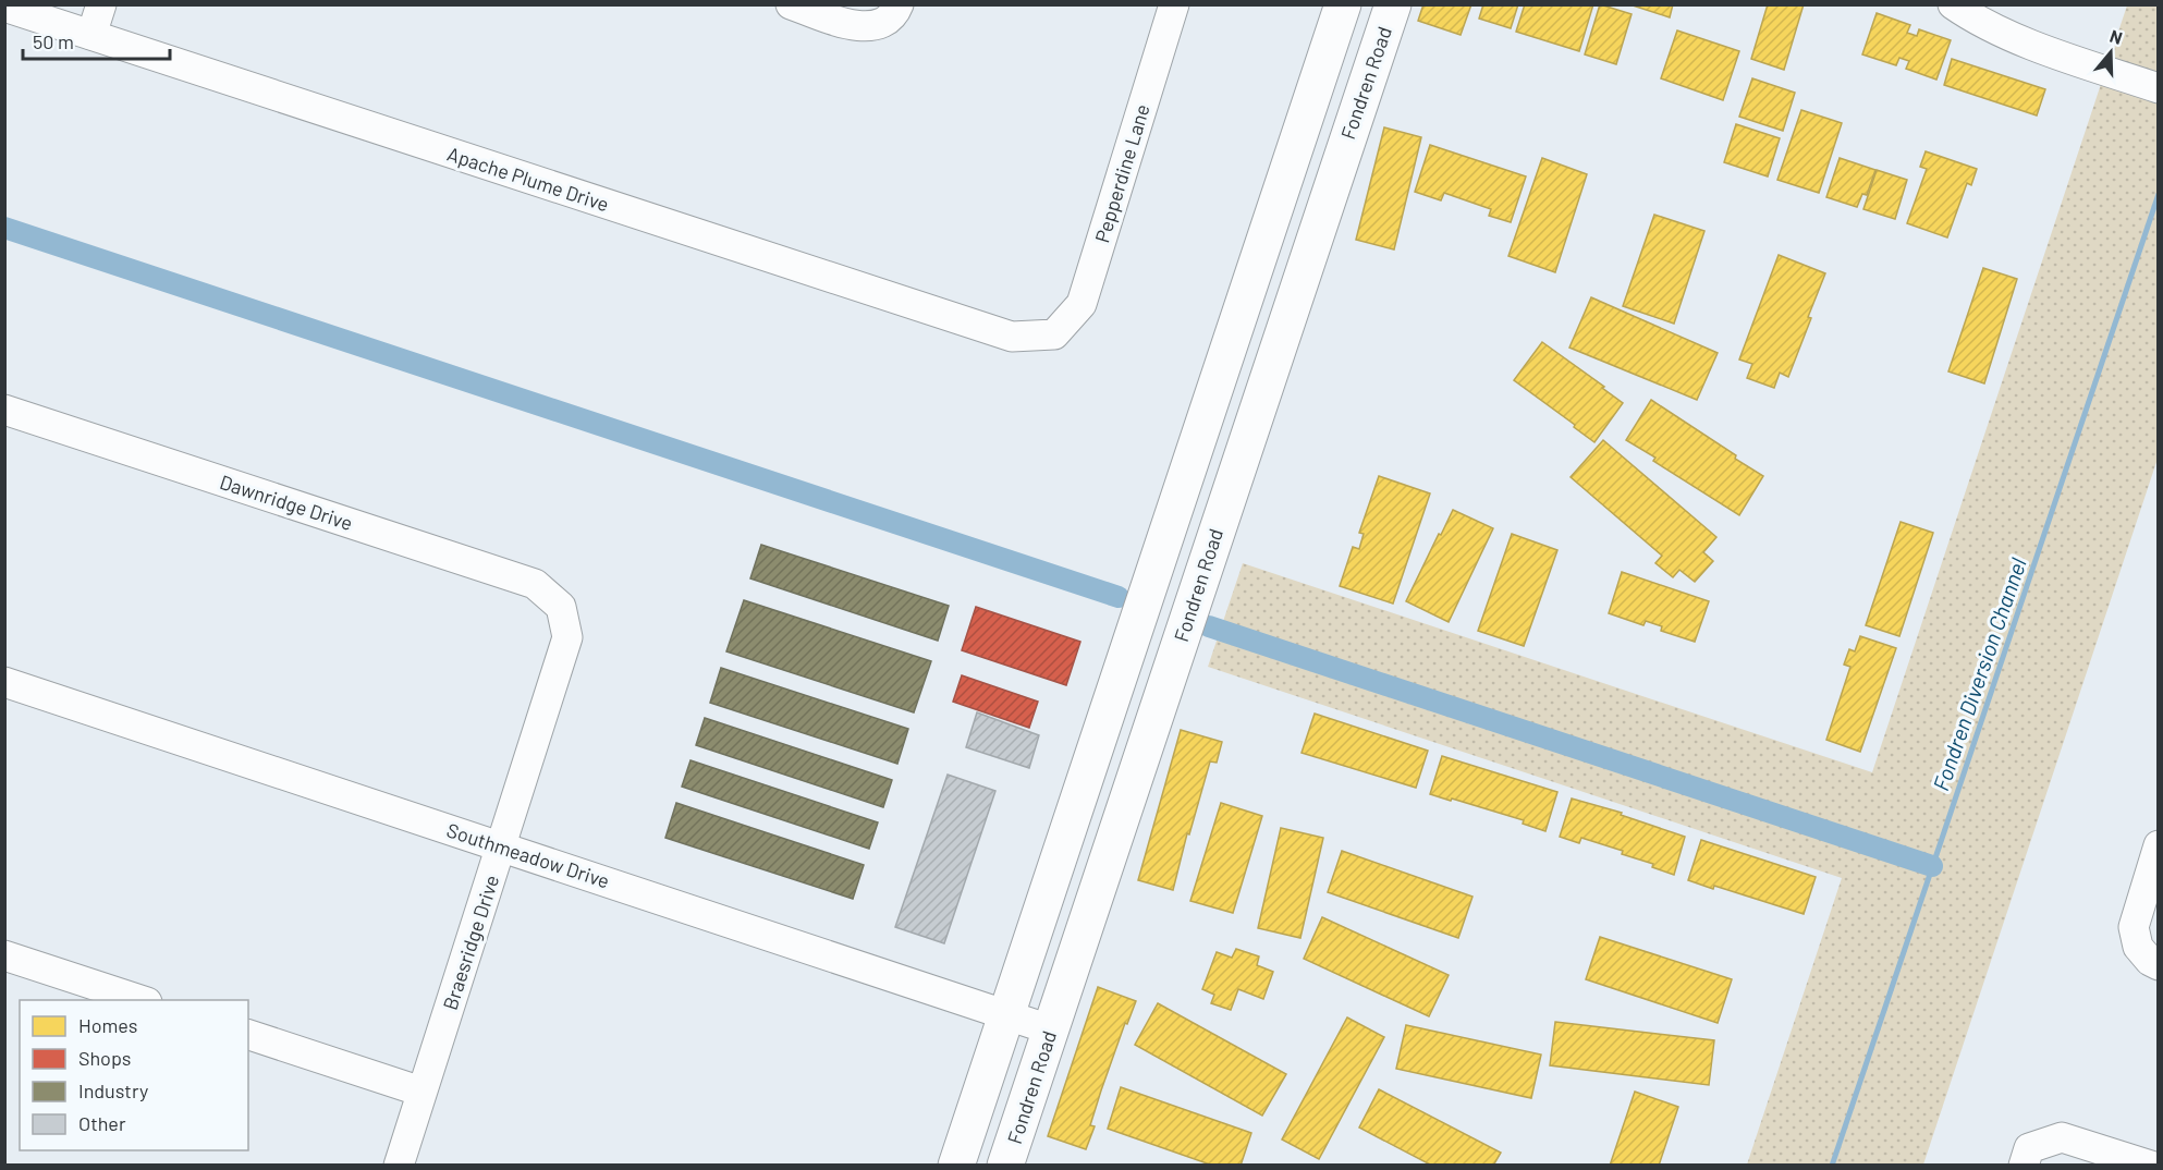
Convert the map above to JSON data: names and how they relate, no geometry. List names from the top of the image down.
{
  "streets": {
    "main road": ["Fondren Road"],
    "street": [
      "Pepperdine Lane",
      "Apache Plume Drive",
      "Dawnridge Drive",
      "Southmeadow Drive",
      "Braesridge Drive"
    ]
  },
  "crossings": [
    ["Fondren Road", "Southmeadow Drive"],
    ["Pepperdine Lane", "Apache Plume Drive"],
    ["Dawnridge Drive", "Braesridge Drive"],
    ["Southmeadow Drive", "Braesridge Drive"]
  ],
  "water": ["Fondren Diversion Channel"],
  "legend": [
    "Homes",
    "Shops",
    "Industry",
    "Other"
  ],
  "scale_bar": "50 m",
  "north": "top"
}
